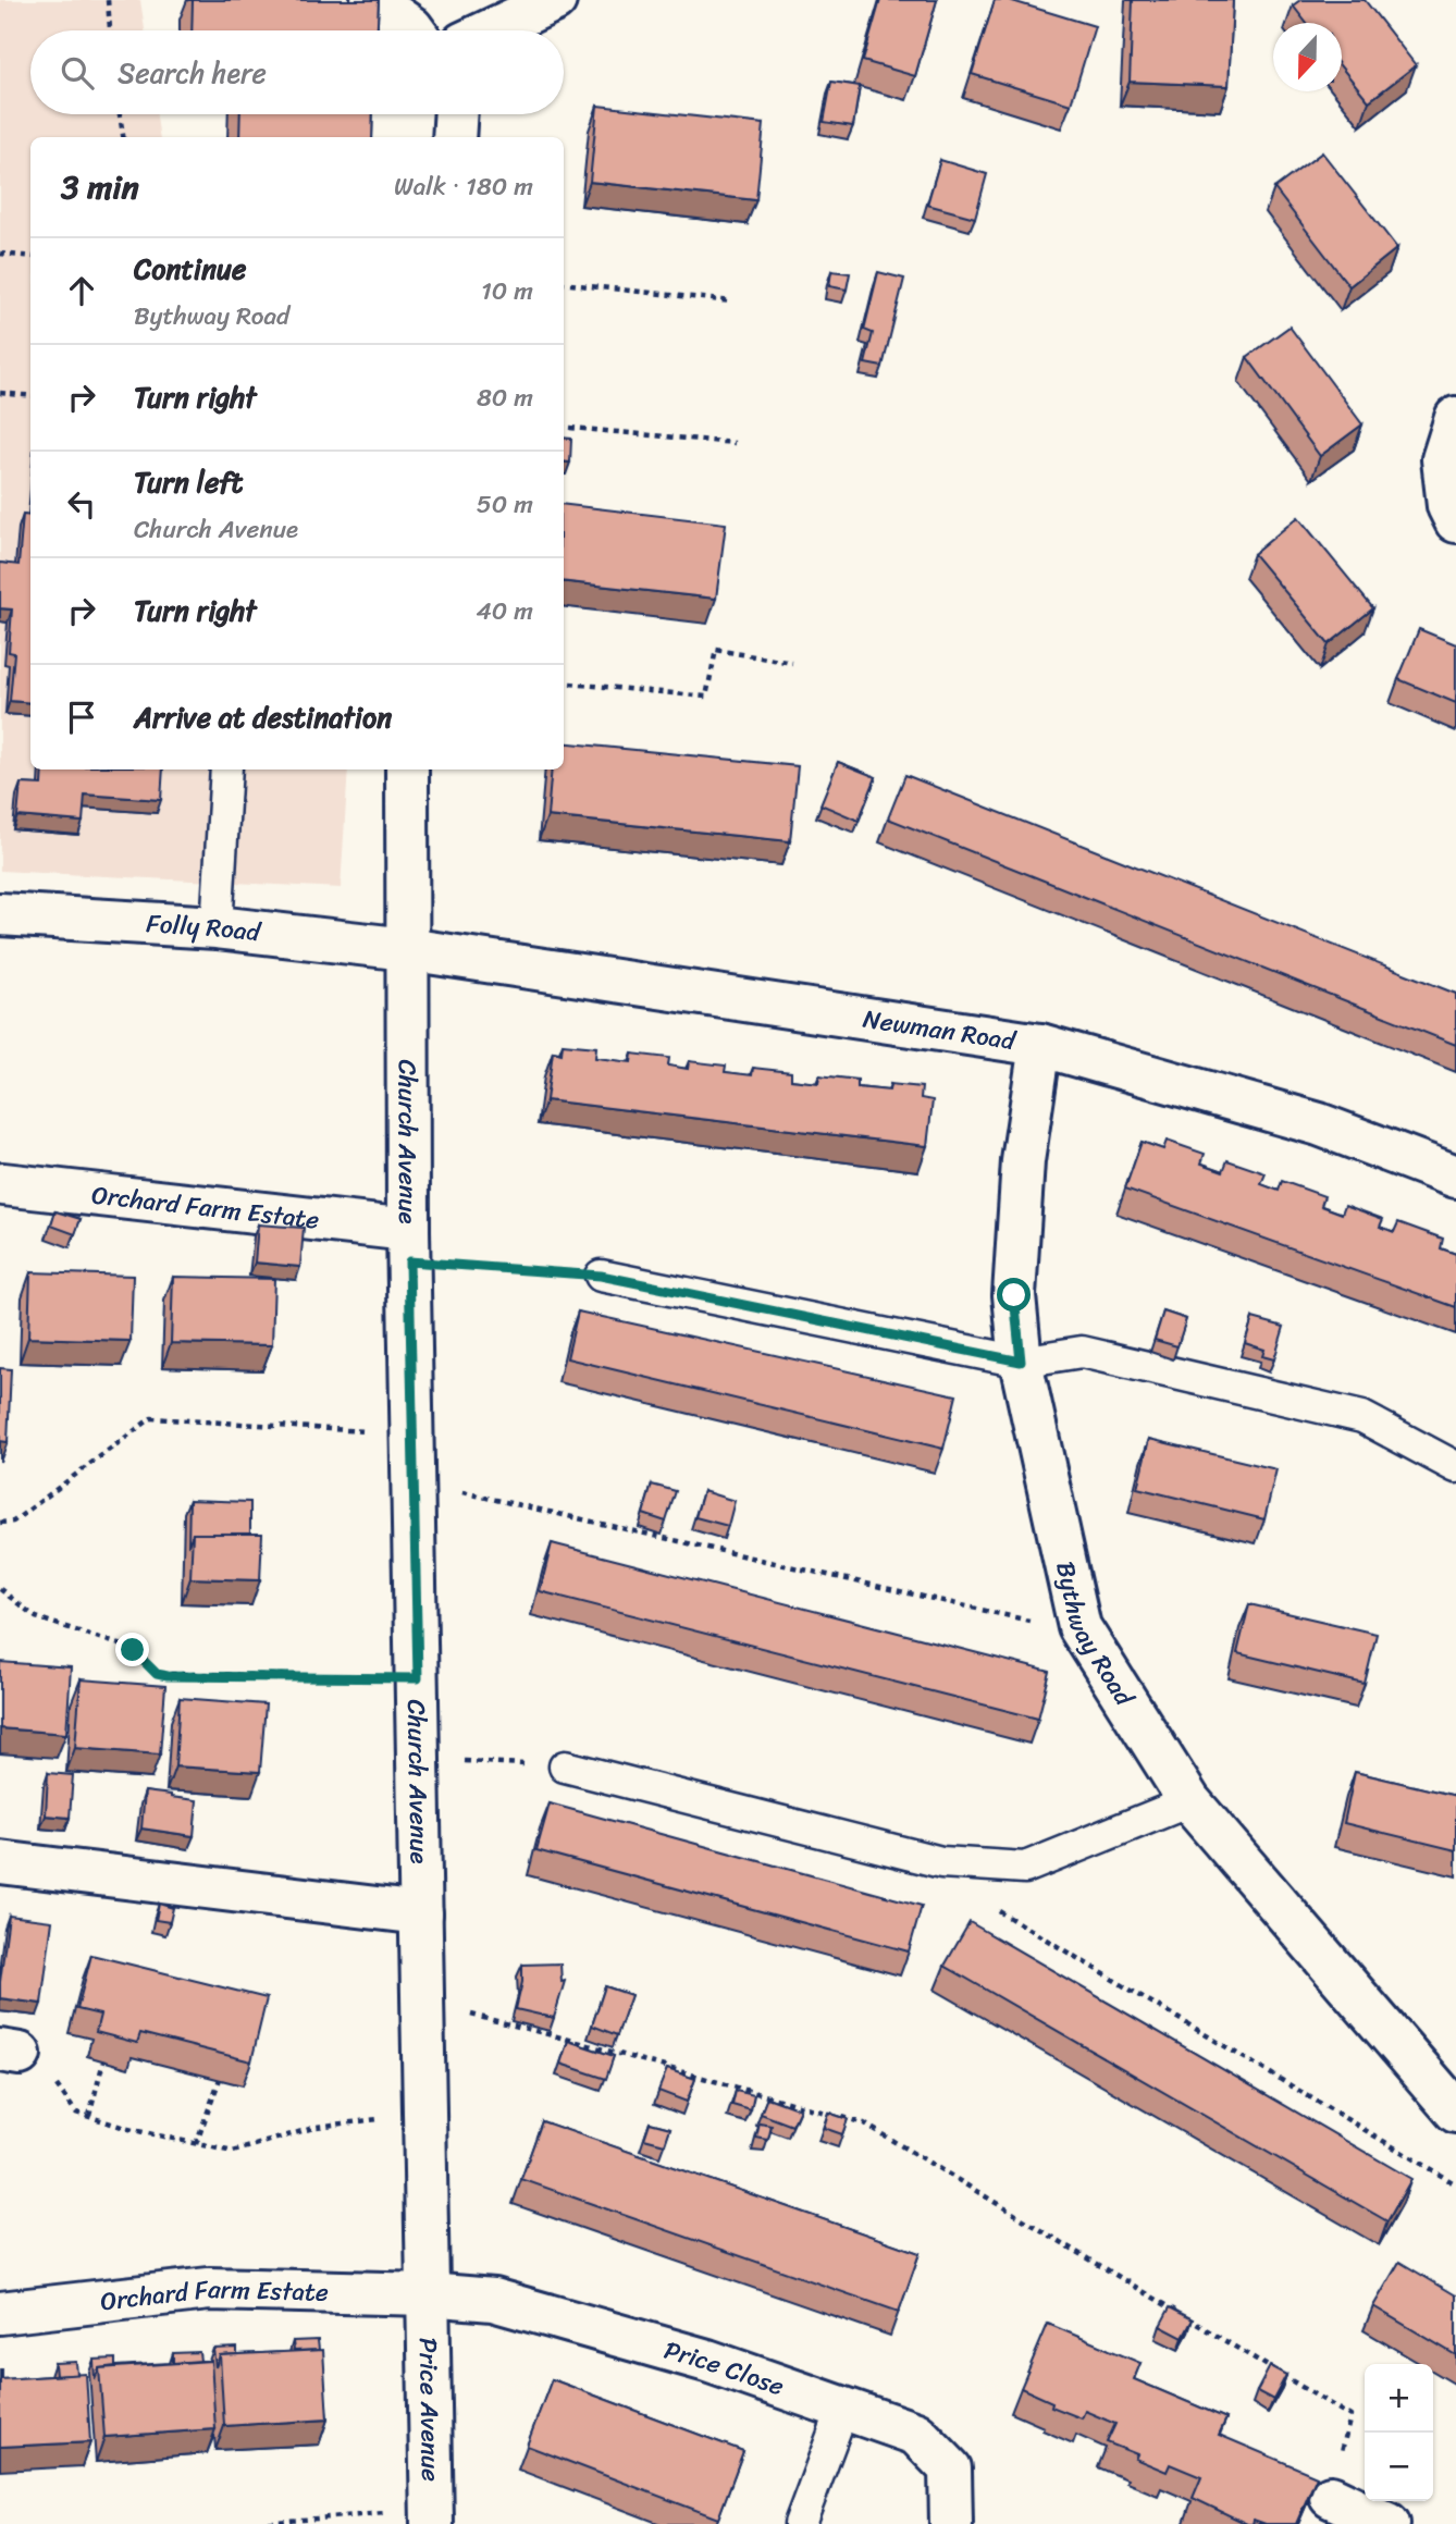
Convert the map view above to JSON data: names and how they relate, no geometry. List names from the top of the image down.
{
  "streets": {
    "street": [
      "Folly Road",
      "Newman Road",
      "Church Avenue",
      "Orchard Farm Estate",
      "Bythway Road",
      "Price Close",
      "Price Avenue"
    ]
  },
  "crossings": [
    ["Folly Road", "Newman Road"],
    ["Folly Road", "Church Avenue"],
    ["Newman Road", "Church Avenue"],
    ["Newman Road", "Bythway Road"],
    ["Church Avenue", "Orchard Farm Estate"],
    ["Church Avenue", "Price Close"],
    ["Church Avenue", "Price Avenue"],
    ["Orchard Farm Estate", "Price Close"],
    ["Orchard Farm Estate", "Price Avenue"],
    ["Price Close", "Price Avenue"]
  ],
  "north": "bottom",
  "page": {
    "search": "Search here",
    "heading": ["3 min", "Walk · 180 m"],
    "list": [
      ["Continue", "Bythway Road", "10 m"],
      ["Turn right", "80 m"],
      ["Turn left", "Church Avenue", "50 m"],
      ["Turn right", "40 m"],
      "Arrive at destination"
    ],
    "map_buttons": ["+", "−"]
  }
}
